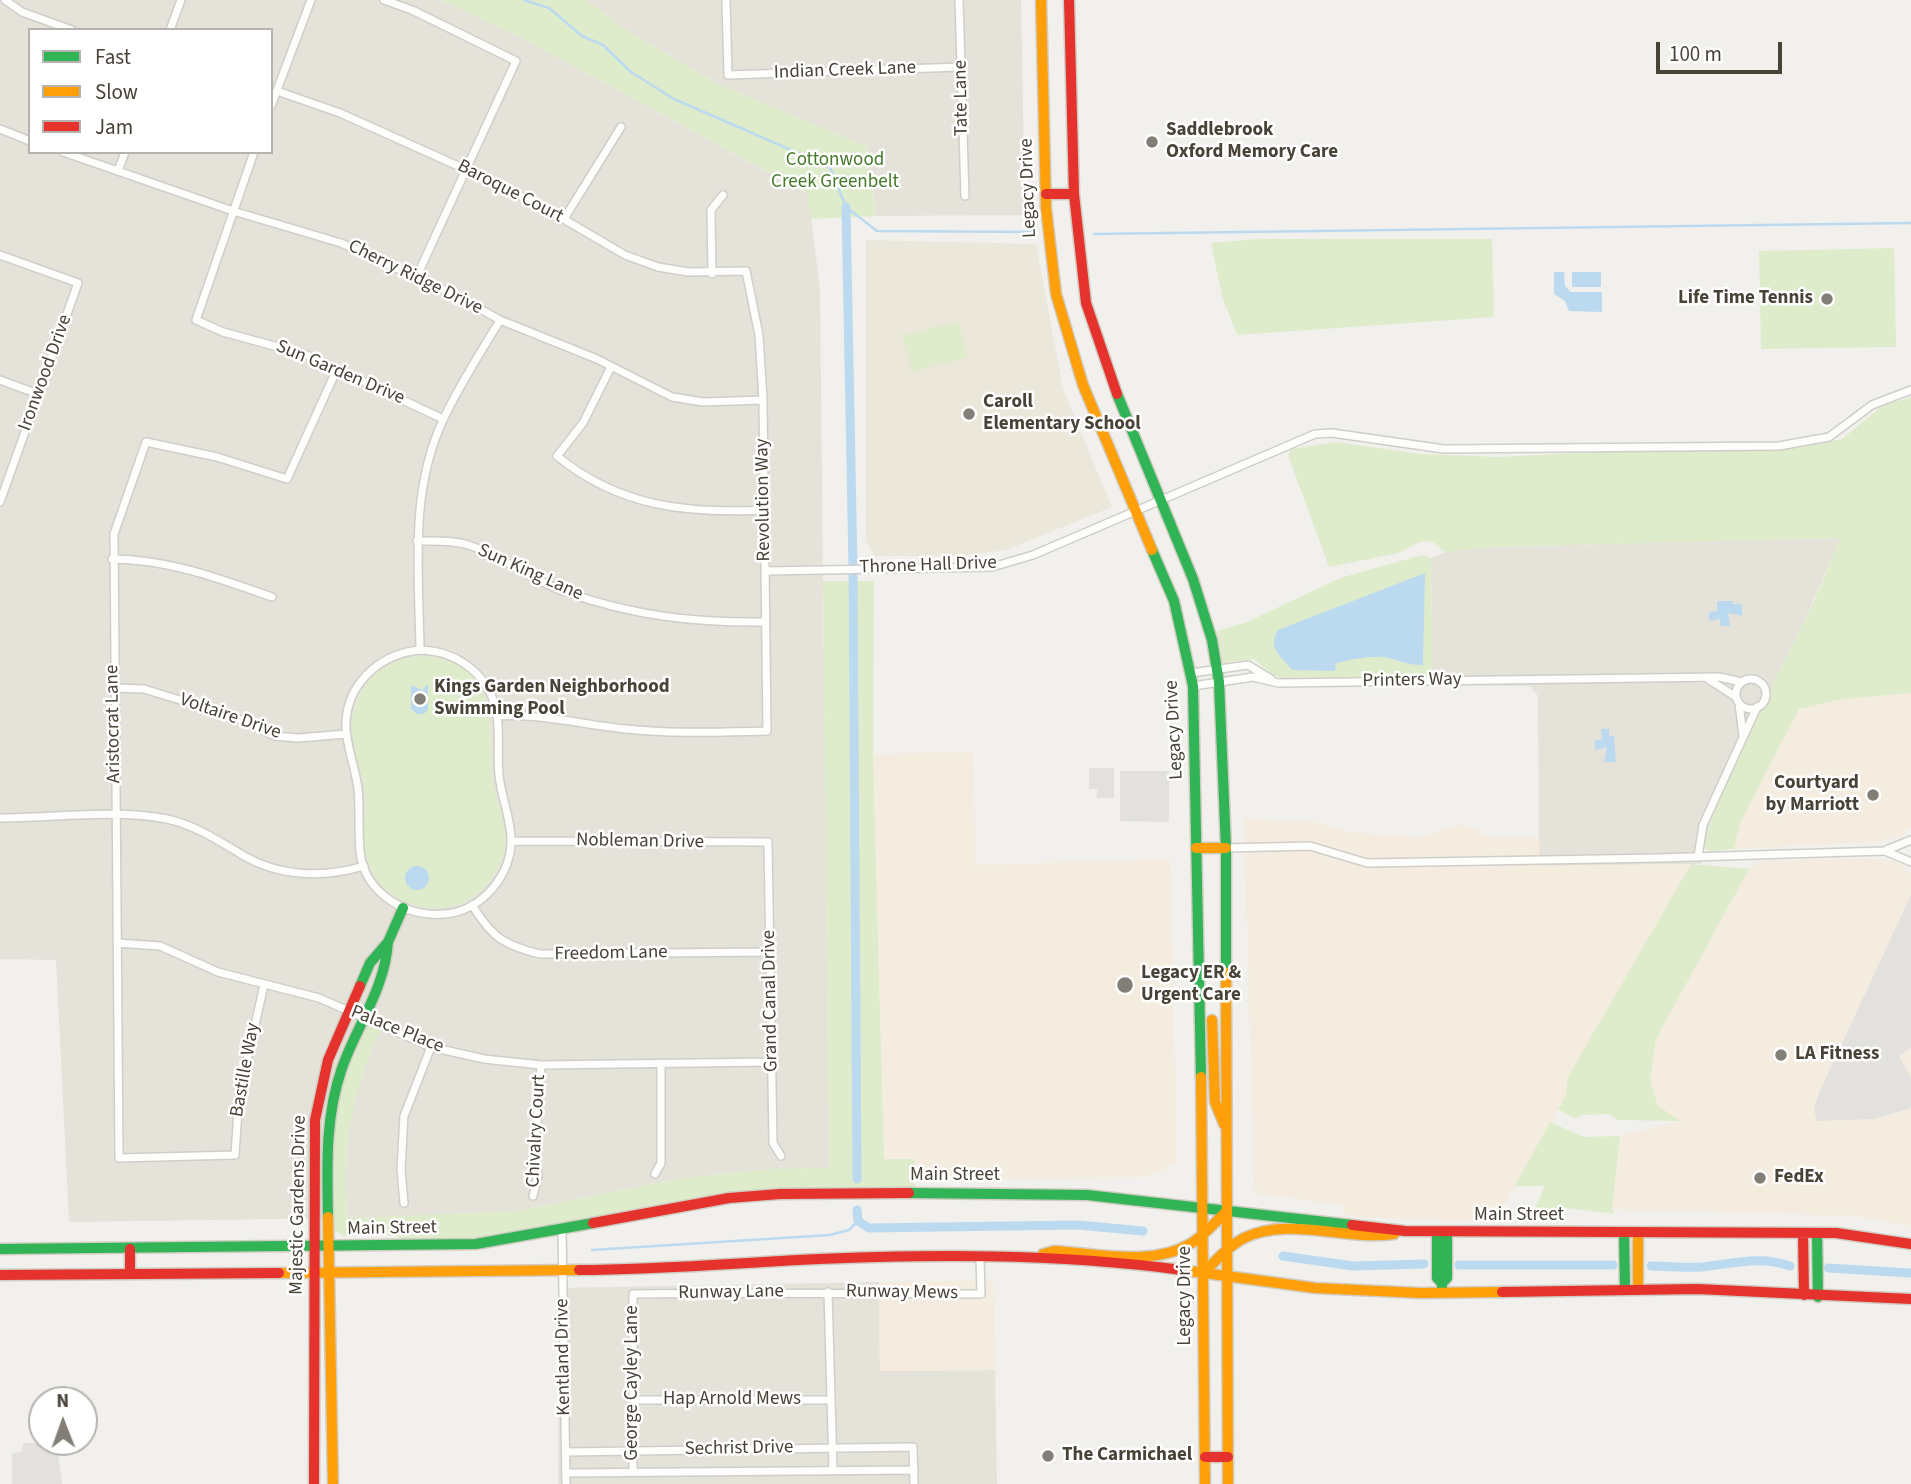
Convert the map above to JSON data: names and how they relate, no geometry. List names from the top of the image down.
{
  "streets": {
    "main road": ["Legacy Drive", "Main Street", "Majestic Gardens Drive"],
    "street": [
      "Indian Creek Lane",
      "Tate Lane",
      "Baroque Court",
      "Cherry Ridge Drive",
      "Ironwood Drive",
      "Sun Garden Drive",
      "Revolution Way",
      "Throne Hall Drive",
      "Sun King Lane",
      "Printers Way",
      "Voltaire Drive",
      "Aristocrat Lane",
      "Nobleman Drive",
      "Freedom Lane",
      "Grand Canal Drive",
      "Palace Place",
      "Bastille Way",
      "Chivalry Court",
      "Runway Lane",
      "Runway Mews",
      "Kentland Drive",
      "George Cayley Lane",
      "Hap Arnold Mews",
      "Sechrist Drive"
    ]
  },
  "crossings": [
    ["Indian Creek Lane", "Tate Lane"],
    ["Legacy Drive", "Throne Hall Drive"],
    ["Legacy Drive", "Printers Way"],
    ["Legacy Drive", "Main Street"],
    ["Baroque Court", "Revolution Way"],
    ["Cherry Ridge Drive", "Sun Garden Drive"],
    ["Cherry Ridge Drive", "Revolution Way"],
    ["Sun Garden Drive", "Aristocrat Lane"],
    ["Revolution Way", "Throne Hall Drive"],
    ["Revolution Way", "Sun King Lane"],
    ["Revolution Way", "Voltaire Drive"],
    ["Revolution Way", "Nobleman Drive"],
    ["Revolution Way", "Freedom Lane"],
    ["Revolution Way", "Majestic Gardens Drive"],
    ["Voltaire Drive", "Aristocrat Lane"],
    ["Voltaire Drive", "Nobleman Drive"],
    ["Voltaire Drive", "Freedom Lane"],
    ["Voltaire Drive", "Majestic Gardens Drive"],
    ["Aristocrat Lane", "Palace Place"],
    ["Aristocrat Lane", "Bastille Way"],
    ["Nobleman Drive", "Freedom Lane"],
    ["Nobleman Drive", "Grand Canal Drive"],
    ["Nobleman Drive", "Majestic Gardens Drive"],
    ["Freedom Lane", "Grand Canal Drive"],
    ["Freedom Lane", "Majestic Gardens Drive"],
    ["Grand Canal Drive", "Palace Place"],
    ["Palace Place", "Bastille Way"],
    ["Palace Place", "Chivalry Court"],
    ["Palace Place", "Majestic Gardens Drive"],
    ["Main Street", "Majestic Gardens Drive"],
    ["Main Street", "Kentland Drive"],
    ["Runway Lane", "Runway Mews"],
    ["Runway Lane", "George Cayley Lane"],
    ["Kentland Drive", "Sechrist Drive"],
    ["George Cayley Lane", "Hap Arnold Mews"],
    ["George Cayley Lane", "Sechrist Drive"]
  ],
  "parks": ["Cottonwood Creek Greenbelt"],
  "places": [
    "Saddlebrook Oxford Memory Care",
    "Life Time Tennis",
    "Caroll Elementary School",
    "Kings Garden Neighborhood Swimming Pool",
    "Courtyard by Marriott",
    "Legacy ER & Urgent Care",
    "LA Fitness",
    "FedEx",
    "The Carmichael"
  ],
  "legend": ["Fast", "Slow", "Jam"],
  "scale_bar": "100 m",
  "north": "top"
}
